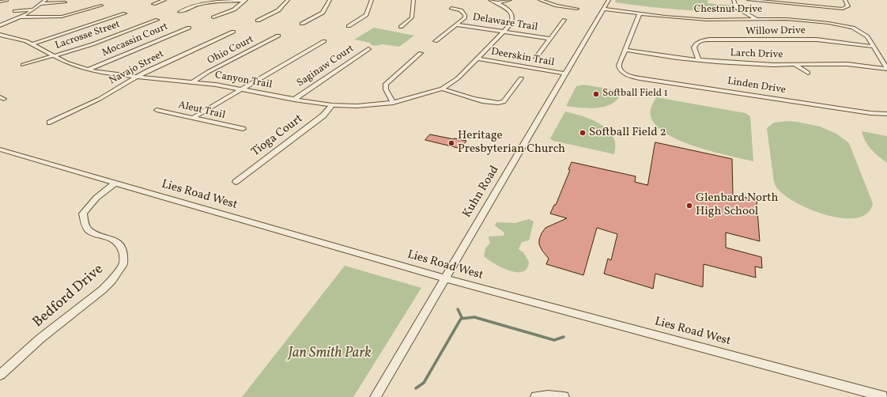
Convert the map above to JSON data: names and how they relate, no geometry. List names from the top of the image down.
{
  "streets": {
    "street": [
      "Chestnut Drive",
      "Delaware Trail",
      "Willow Drive",
      "Lacrosse Street",
      "Mocassin Court",
      "Ohio Court",
      "Larch Drive",
      "Deerskin Trail",
      "Saginaw Court",
      "Navajo Street",
      "Canyon Trail",
      "Linden Drive",
      "Aleut Trail",
      "Tioga Court",
      "Kuhn Road",
      "Lies Road West",
      "Bedford Drive"
    ]
  },
  "crossings": [
    ["Chestnut Drive", "Willow Drive"],
    ["Chestnut Drive", "Kuhn Road"],
    ["Delaware Trail", "Canyon Trail"],
    ["Willow Drive", "Larch Drive"],
    ["Lacrosse Street", "Canyon Trail"],
    ["Mocassin Court", "Canyon Trail"],
    ["Ohio Court", "Canyon Trail"],
    ["Larch Drive", "Linden Drive"],
    ["Deerskin Trail", "Canyon Trail"],
    ["Deerskin Trail", "Kuhn Road"],
    ["Saginaw Court", "Canyon Trail"],
    ["Navajo Street", "Canyon Trail"],
    ["Canyon Trail", "Tioga Court"],
    ["Kuhn Road", "Lies Road West"],
    ["Lies Road West", "Bedford Drive"]
  ],
  "parks": ["Jan Smith Park"],
  "places": [
    "Softball Field 1",
    "Softball Field 2",
    "Heritage Presbyterian Church",
    "Glenbard North High School"
  ]
}
